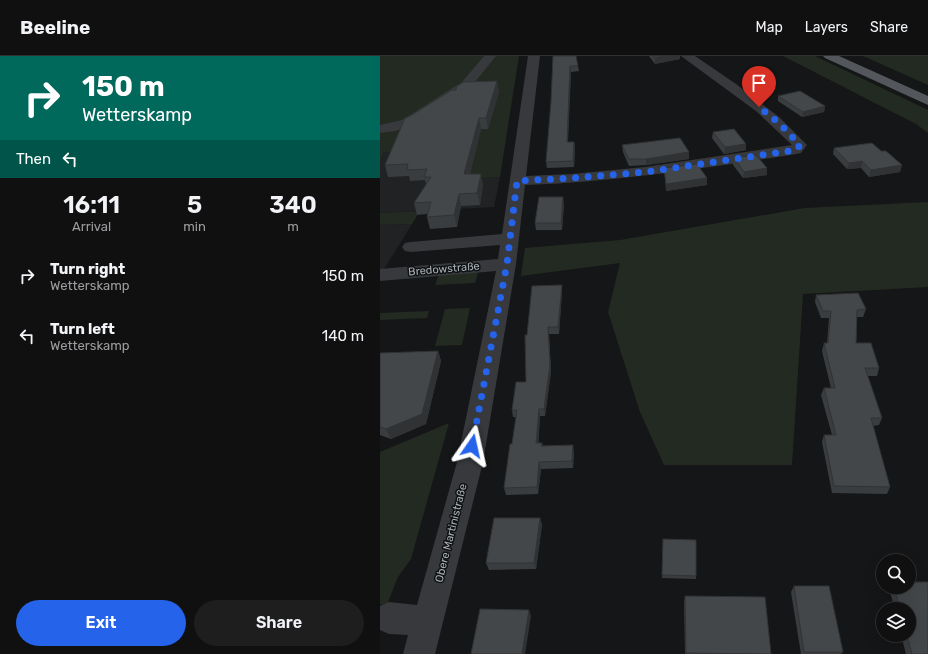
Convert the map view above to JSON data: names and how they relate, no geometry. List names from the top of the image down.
{
  "streets": {
    "street": ["Bredowstraße", "Obere Martinistraße"]
  },
  "crossings": [
    ["Bredowstraße", "Obere Martinistraße"]
  ],
  "page": {
    "header": "Beeline",
    "nav": ["Map", "Layers", "Share"],
    "turn": ["150 m", "Wetterskamp"],
    "then": "Then",
    "eta": [
      "16:11",
      "Arrival",
      "5",
      "min",
      "340",
      "m"
    ],
    "list": [
      {
        "name": "Turn right",
        "note": "Wetterskamp",
        "value": "150 m"
      },
      {
        "name": "Turn left",
        "note": "Wetterskamp",
        "value": "140 m"
      }
    ],
    "buttons": ["Exit", "Share"]
  }
}
